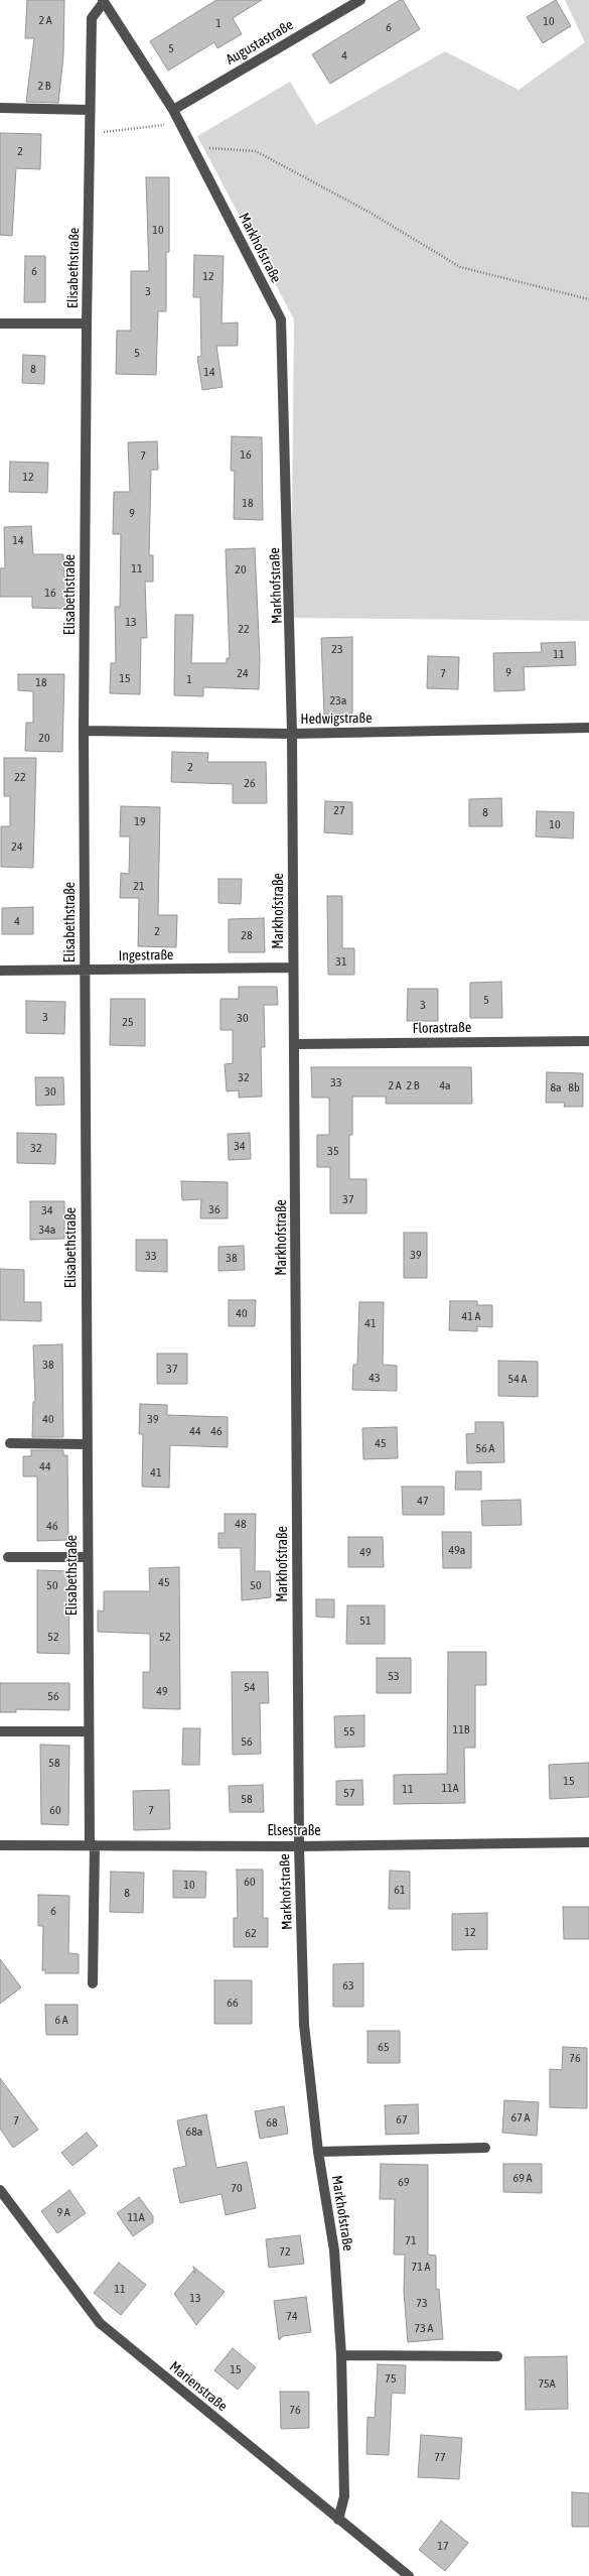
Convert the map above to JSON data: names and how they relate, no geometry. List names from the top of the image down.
{
  "streets": {
    "street": [
      "Augustastraße",
      "Markhofstraße",
      "Elisabethstraße",
      "Hedwigstraße",
      "Ingestraße",
      "Florastraße",
      "Elsestraße",
      "Marienstraße"
    ]
  },
  "crossings": [
    ["Augustastraße", "Markhofstraße"],
    ["Markhofstraße", "Elisabethstraße"],
    ["Markhofstraße", "Hedwigstraße"],
    ["Markhofstraße", "Ingestraße"],
    ["Markhofstraße", "Florastraße"],
    ["Markhofstraße", "Elsestraße"],
    ["Markhofstraße", "Marienstraße"],
    ["Elisabethstraße", "Hedwigstraße"],
    ["Elisabethstraße", "Ingestraße"],
    ["Elisabethstraße", "Elsestraße"]
  ],
  "house_numbers": [
    "2 A",
    "10",
    "1",
    "6",
    "5",
    "4",
    "2 B",
    "2",
    "10",
    "6",
    "12",
    "3",
    "5",
    "8",
    "14",
    "16",
    "7",
    "12",
    "18",
    "9",
    "14",
    "11",
    "20",
    "16",
    "13",
    "22",
    "23",
    "11",
    "9",
    "24",
    "7",
    "15",
    "1",
    "18",
    "23a",
    "20",
    "2",
    "22",
    "26",
    "27",
    "8",
    "19",
    "10",
    "24",
    "21",
    "4",
    "2",
    "28",
    "31",
    "5",
    "3",
    "3",
    "30",
    "25",
    "32",
    "33",
    "2 A",
    "2 B",
    "4a",
    "8a",
    "8b",
    "30",
    "34",
    "32",
    "35",
    "37",
    "36",
    "34",
    "34a",
    "39",
    "33",
    "38",
    "40",
    "41 A",
    "41",
    "38",
    "37",
    "43",
    "54 A",
    "40",
    "39",
    "44",
    "46",
    "45",
    "56 A",
    "44",
    "41",
    "47",
    "48",
    "46",
    "49a",
    "49",
    "45",
    "50",
    "50",
    "51",
    "52",
    "52",
    "53",
    "54",
    "49",
    "56",
    "11B",
    "55",
    "56",
    "58",
    "15",
    "11A",
    "11",
    "57",
    "58",
    "60",
    "7",
    "60",
    "10",
    "61",
    "8",
    "6",
    "12",
    "62",
    "63",
    "66",
    "6 A",
    "65",
    "76",
    "67 A",
    "67",
    "7",
    "68",
    "68a",
    "69 A",
    "69",
    "70",
    "9 A",
    "11A",
    "71",
    "72",
    "71 A",
    "11",
    "13",
    "73",
    "74",
    "73 A",
    "15",
    "75",
    "75A",
    "76",
    "77",
    "17"
  ]
}
